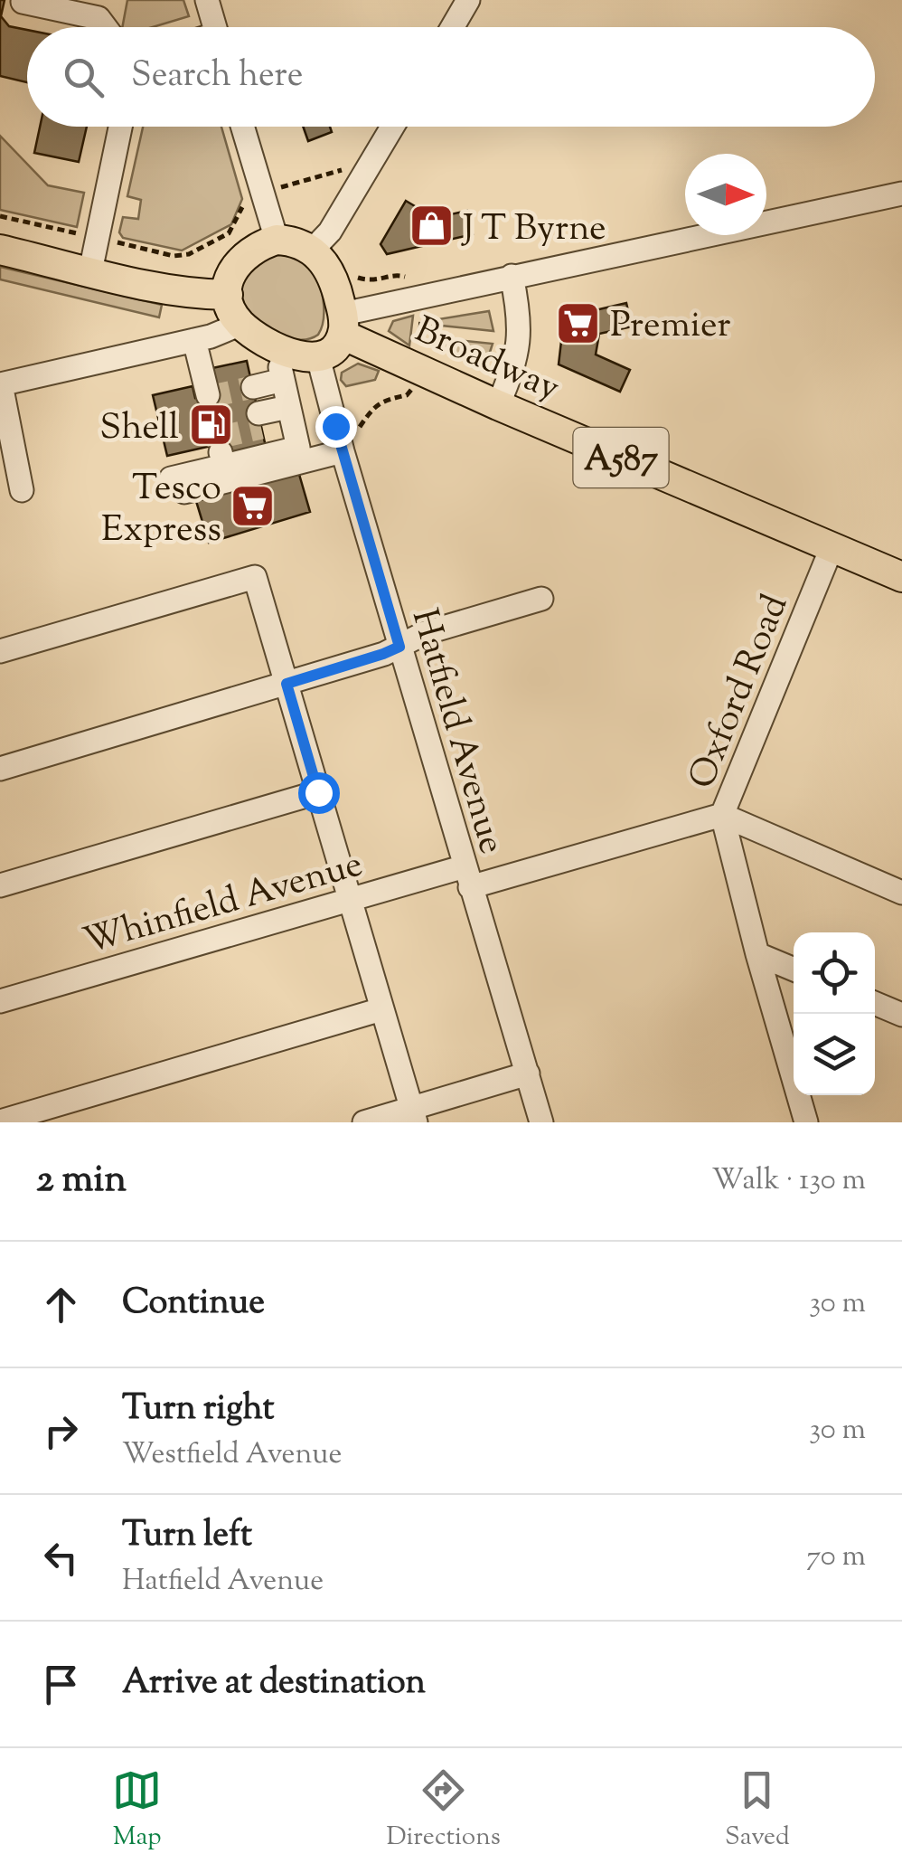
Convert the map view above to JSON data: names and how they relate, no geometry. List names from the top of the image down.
{
  "streets": {
    "main road": ["Broadway", "A587"],
    "street": ["Oxford Road", "Hatfield Avenue", "Whinfield Avenue"]
  },
  "crossings": [
    ["Broadway", "Oxford Road"],
    ["Oxford Road", "Whinfield Avenue"],
    ["Hatfield Avenue", "Whinfield Avenue"]
  ],
  "places": {
    "shop": ["J T Byrne"],
    "supermarket": ["Premier", "Tesco Express"],
    "fuel station": ["Shell"]
  },
  "north": "right",
  "page": {
    "search": "Search here",
    "heading": ["2 min", "Walk · 130 m"],
    "list": [
      ["Continue", "30 m"],
      ["Turn right", "Westfield Avenue", "30 m"],
      ["Turn left", "Hatfield Avenue", "70 m"],
      "Arrive at destination"
    ],
    "nav": ["Map", "Directions", "Saved"]
  }
}
